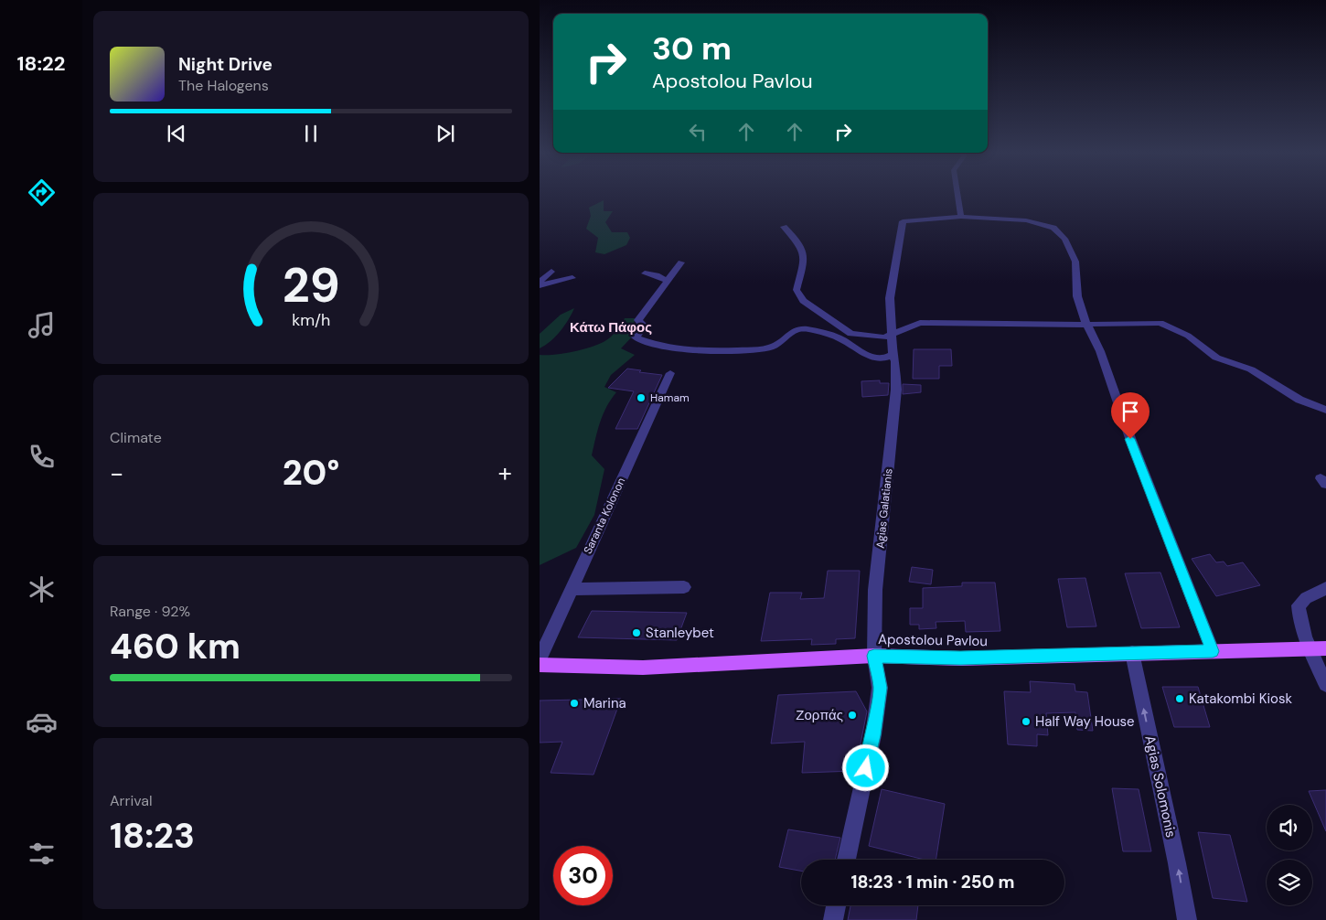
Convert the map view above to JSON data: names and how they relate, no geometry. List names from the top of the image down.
{
  "streets": {
    "main road": ["Apostolou Pavlou"],
    "street": ["Agias Galatianis", "Saranta Kolonon", "Agias Solomonis"]
  },
  "crossings": [
    ["Agias Galatianis", "Apostolou Pavlou"],
    ["Apostolou Pavlou", "Agias Solomonis"]
  ],
  "one_way": ["Agias Solomonis"],
  "districts": ["Κάτω Πάφος"],
  "places": [
    "Hamam",
    "Stanleybet",
    "Katakombi Kiosk",
    "Marina",
    "Ζορπάς",
    "Half Way House"
  ],
  "page": {
    "tabs": "18:22",
    "turn": ["30 m", "Apostolou Pavlou"],
    "song": ["Night Drive", "The Halogens"],
    "tile": [
      "Climate",
      ["Range · 92%", "460 km"],
      ["Arrival", "18:23"]
    ],
    "heat": ["−", "20°", "+"],
    "limit": "30",
    "trip": "18:23 · 1 min · 250 m",
    "gauge": ["29", "km/h"]
  }
}
